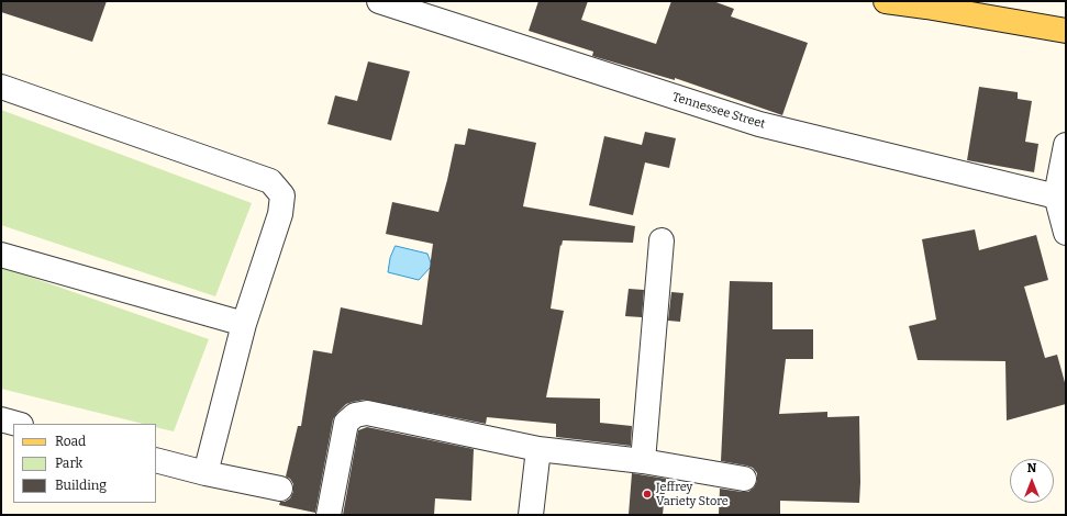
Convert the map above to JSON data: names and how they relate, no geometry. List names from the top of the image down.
{
  "streets": {
    "street": ["Tennessee Street"]
  },
  "places": ["Jeffrey Variety Store"],
  "legend": ["Road", "Park", "Building"],
  "north": "top"
}
